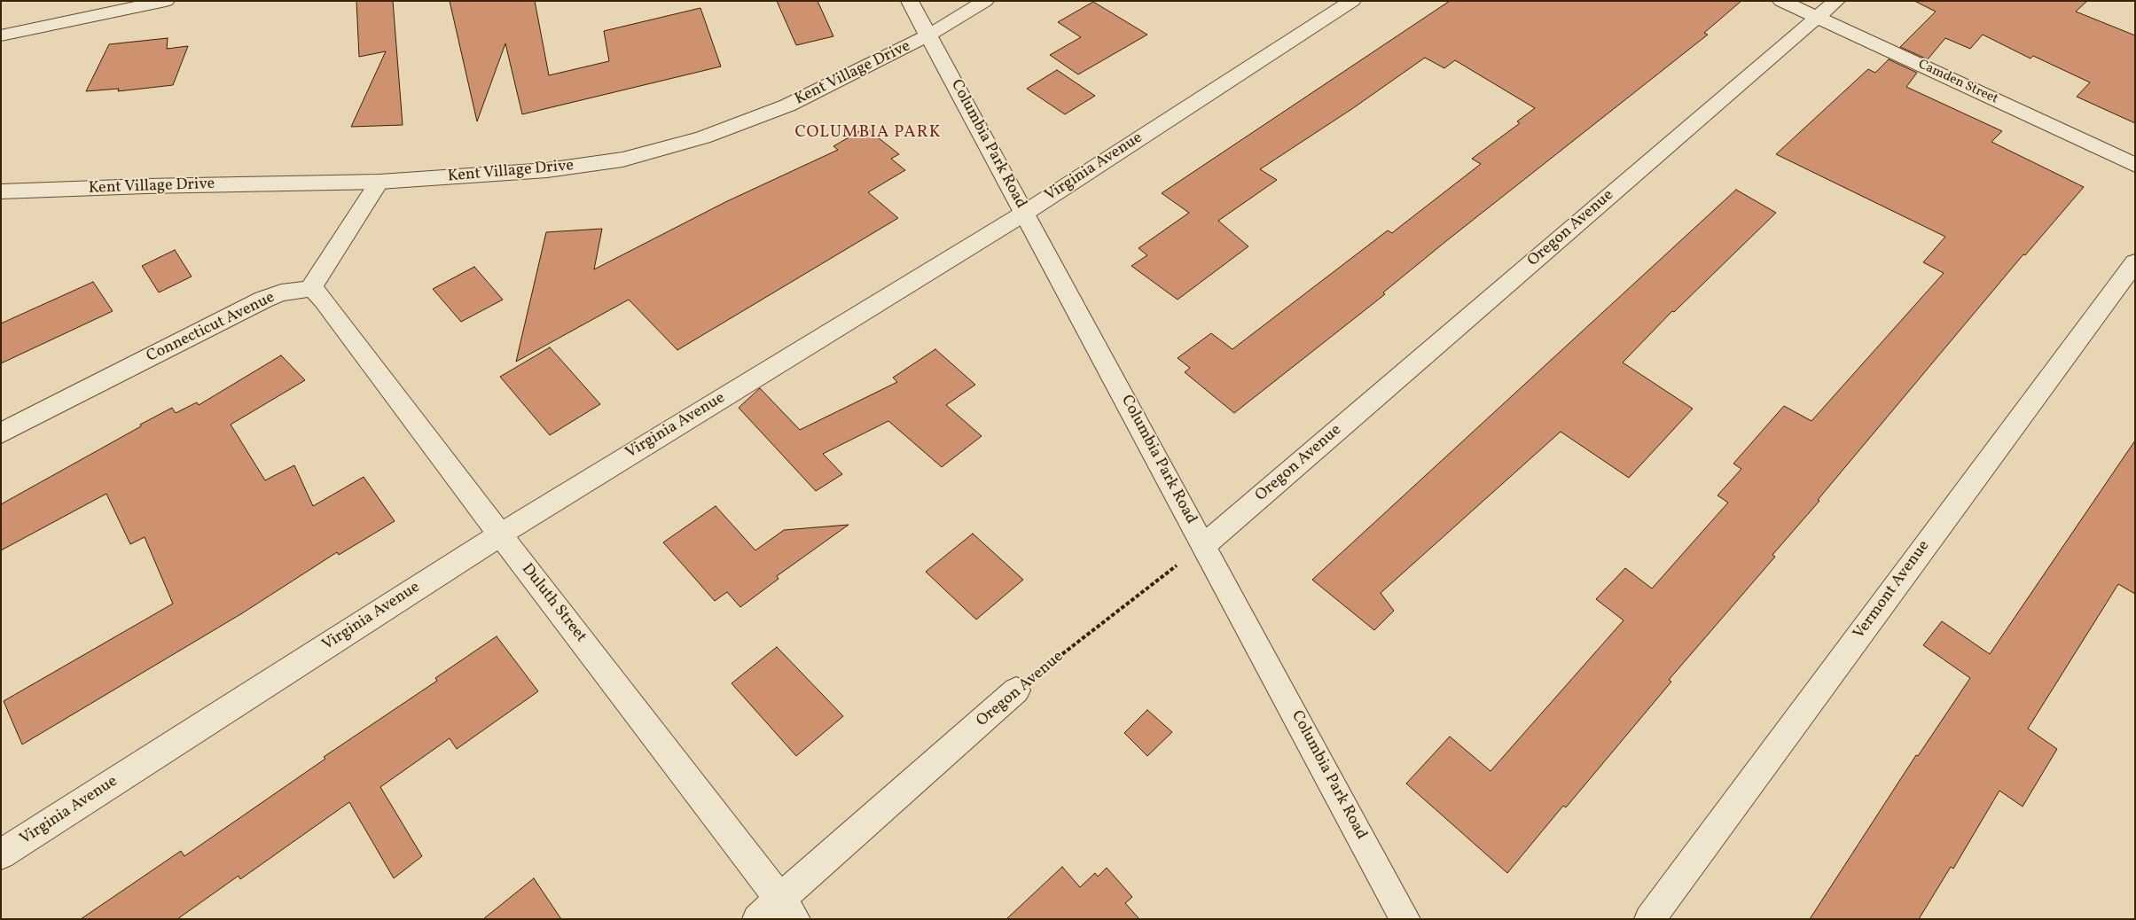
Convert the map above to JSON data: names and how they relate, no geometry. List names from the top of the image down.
{
  "streets": {
    "street": [
      "Kent Village Drive",
      "Camden Street",
      "Columbia Park Road",
      "Virginia Avenue",
      "Oregon Avenue",
      "Connecticut Avenue",
      "Vermont Avenue",
      "Duluth Street"
    ]
  },
  "crossings": [
    ["Kent Village Drive", "Columbia Park Road"],
    ["Camden Street", "Oregon Avenue"],
    ["Columbia Park Road", "Virginia Avenue"],
    ["Columbia Park Road", "Oregon Avenue"],
    ["Virginia Avenue", "Duluth Street"],
    ["Oregon Avenue", "Duluth Street"],
    ["Connecticut Avenue", "Duluth Street"]
  ],
  "districts": ["COLUMBIA PARK"]
}
